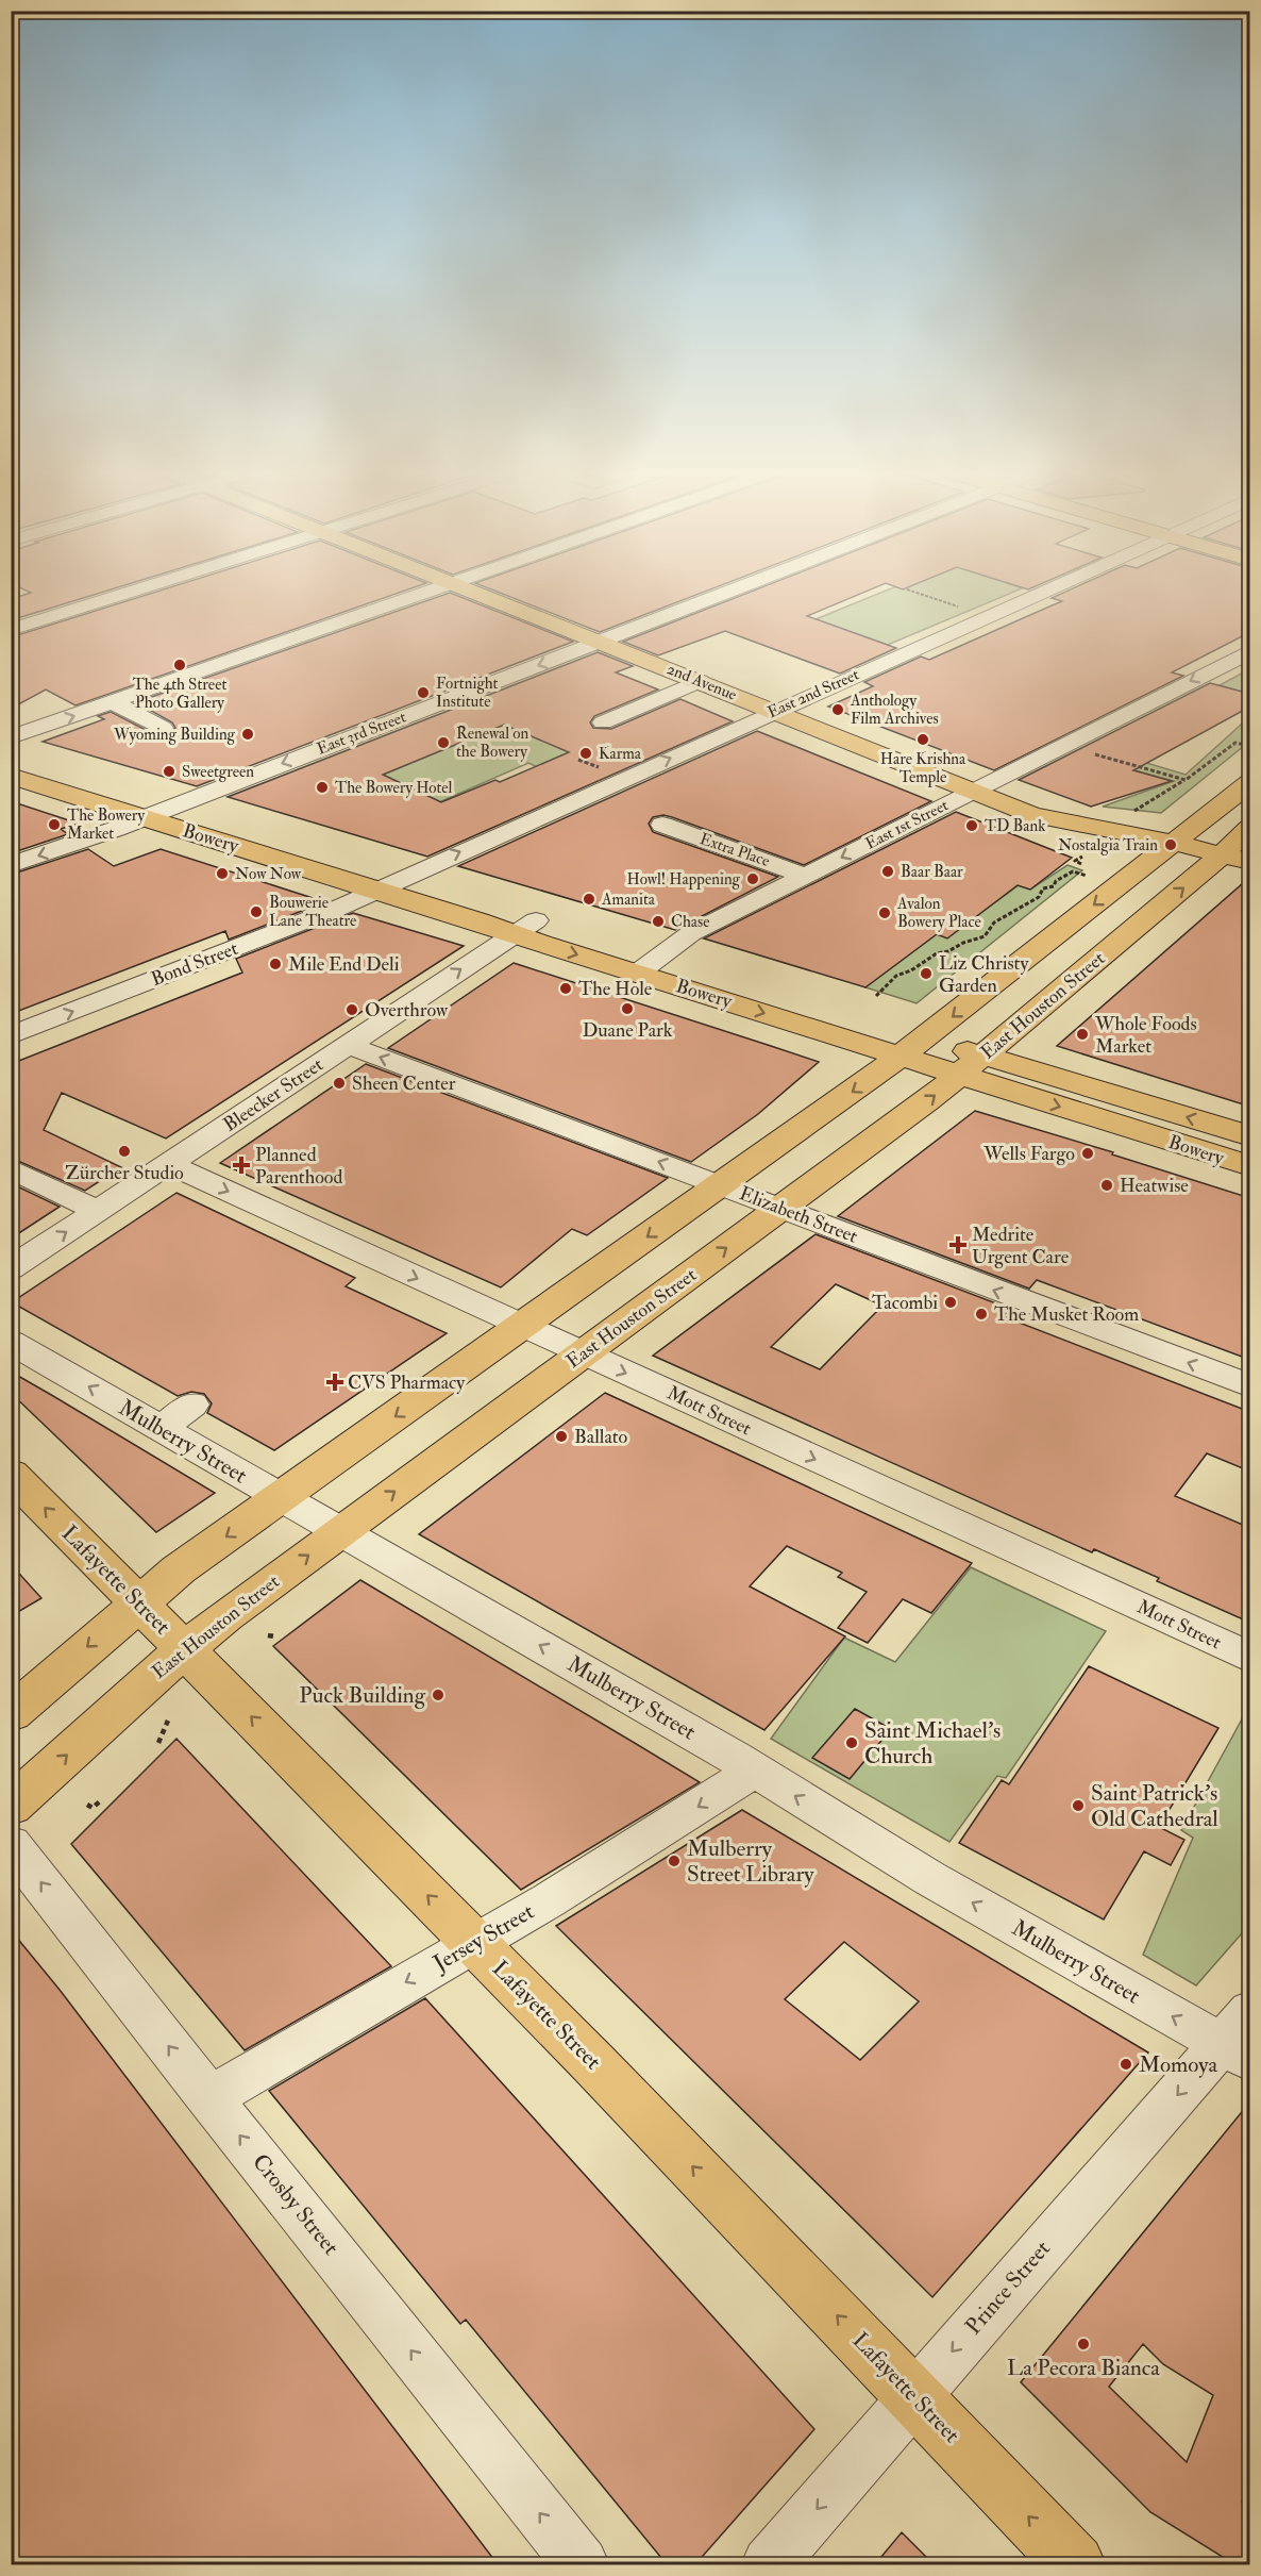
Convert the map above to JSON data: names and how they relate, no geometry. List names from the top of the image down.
{
  "streets": {
    "main road": [
      "2nd Avenue",
      "Bowery",
      "East Houston Street",
      "Lafayette Street"
    ],
    "street": [
      "East 2nd Street",
      "East 3rd Street",
      "East 1st Street",
      "Extra Place",
      "Bond Street",
      "Bleecker Street",
      "Elizabeth Street",
      "Mott Street",
      "Mulberry Street",
      "Jersey Street",
      "Crosby Street",
      "Prince Street"
    ]
  },
  "crossings": [
    ["2nd Avenue", "East 2nd Street"],
    ["2nd Avenue", "East 3rd Street"],
    ["2nd Avenue", "East 1st Street"],
    ["2nd Avenue", "East Houston Street"],
    ["East 2nd Street", "Bowery"],
    ["East 2nd Street", "Bond Street"],
    ["East 3rd Street", "Bowery"],
    ["East 1st Street", "Bowery"],
    ["East 1st Street", "Extra Place"],
    ["Bowery", "Bond Street"],
    ["Bowery", "East Houston Street"],
    ["Bowery", "Bleecker Street"],
    ["East Houston Street", "Elizabeth Street"],
    ["East Houston Street", "Mott Street"],
    ["East Houston Street", "Mulberry Street"],
    ["East Houston Street", "Lafayette Street"],
    ["Bleecker Street", "Elizabeth Street"],
    ["Bleecker Street", "Mott Street"],
    ["Mulberry Street", "Jersey Street"],
    ["Mulberry Street", "Prince Street"],
    ["Lafayette Street", "Jersey Street"],
    ["Lafayette Street", "Prince Street"],
    ["Jersey Street", "Crosby Street"]
  ],
  "one_way": [
    "East 1st Street",
    "Bleecker Street",
    "Elizabeth Street",
    "Mott Street",
    "Mulberry Street",
    "Lafayette Street",
    "Jersey Street",
    "Crosby Street",
    "Prince Street"
  ],
  "places": {
    "other": [
      "The 4th Street Photo Gallery",
      "Fortnight Institute",
      "Anthology Film Archives",
      "Wyoming Building",
      "Hare Krishna Temple",
      "Renewal on the Bowery",
      "Karma",
      "Sweetgreen",
      "The Bowery Hotel",
      "The Bowery Market",
      "TD Bank",
      "Nostalgia Train",
      "Baar Baar",
      "Now Now",
      "Howl! Happening",
      "Amanita",
      "Bouwerie Lane Theatre",
      "Avalon Bowery Place",
      "Chase",
      "Mile End Deli",
      "Liz Christy Garden",
      "The Hole",
      "Duane Park",
      "Overthrow",
      "Whole Foods Market",
      "Sheen Center",
      "Zürcher Studio",
      "Wells Fargo",
      "Heatwise",
      "Tacombi",
      "The Musket Room",
      "Ballato",
      "Puck Building",
      "Saint Michael's Church",
      "Saint Patrick's Old Cathedral",
      "Mulberry Street Library",
      "Momoya",
      "La Pecora Bianca"
    ],
    "health": ["Planned Parenthood", "Medrite Urgent Care", "CVS Pharmacy"]
  }
}
